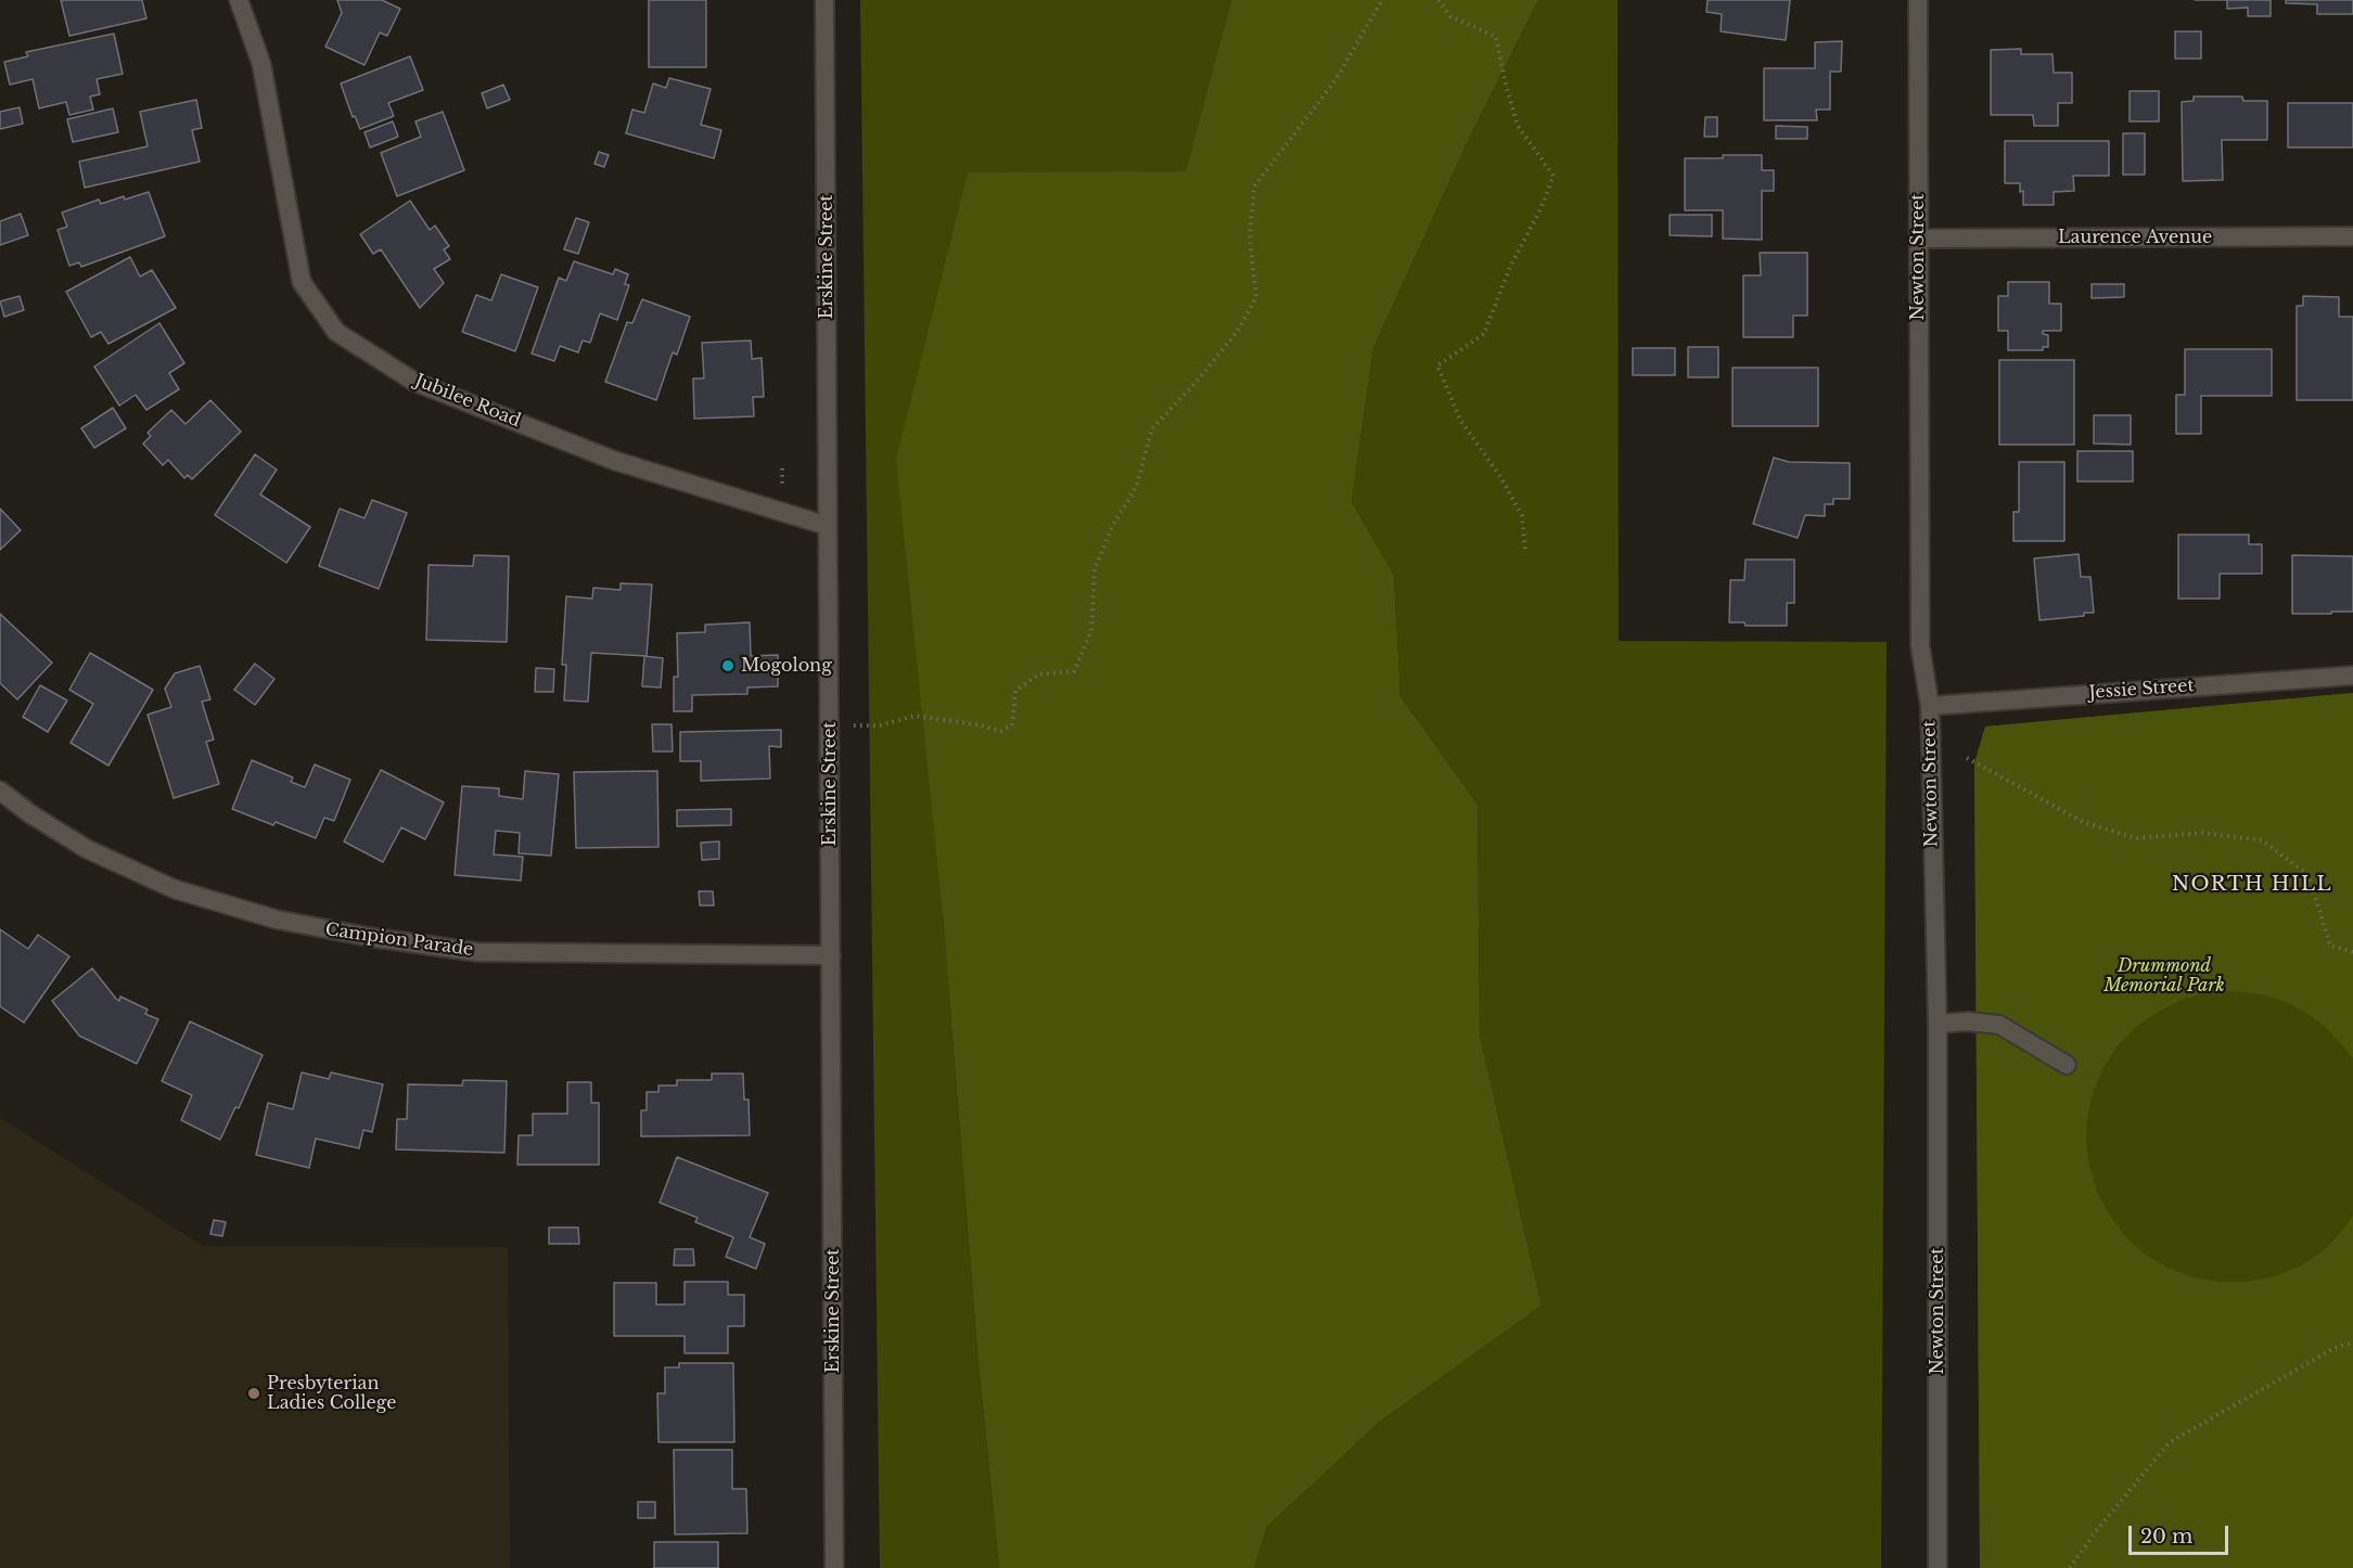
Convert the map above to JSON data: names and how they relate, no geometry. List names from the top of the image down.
{
  "streets": {
    "street": [
      "Laurence Avenue",
      "Erskine Street",
      "Newton Street",
      "Jubilee Road",
      "Jessie Street",
      "Campion Parade"
    ]
  },
  "crossings": [
    ["Laurence Avenue", "Newton Street"],
    ["Erskine Street", "Jubilee Road"],
    ["Erskine Street", "Campion Parade"],
    ["Newton Street", "Jessie Street"]
  ],
  "districts": ["NORTH HILL"],
  "parks": ["Drummond Memorial Park"],
  "places": ["Mogolong", "Presbyterian Ladies College"],
  "scale_bar": "20 m"
}
